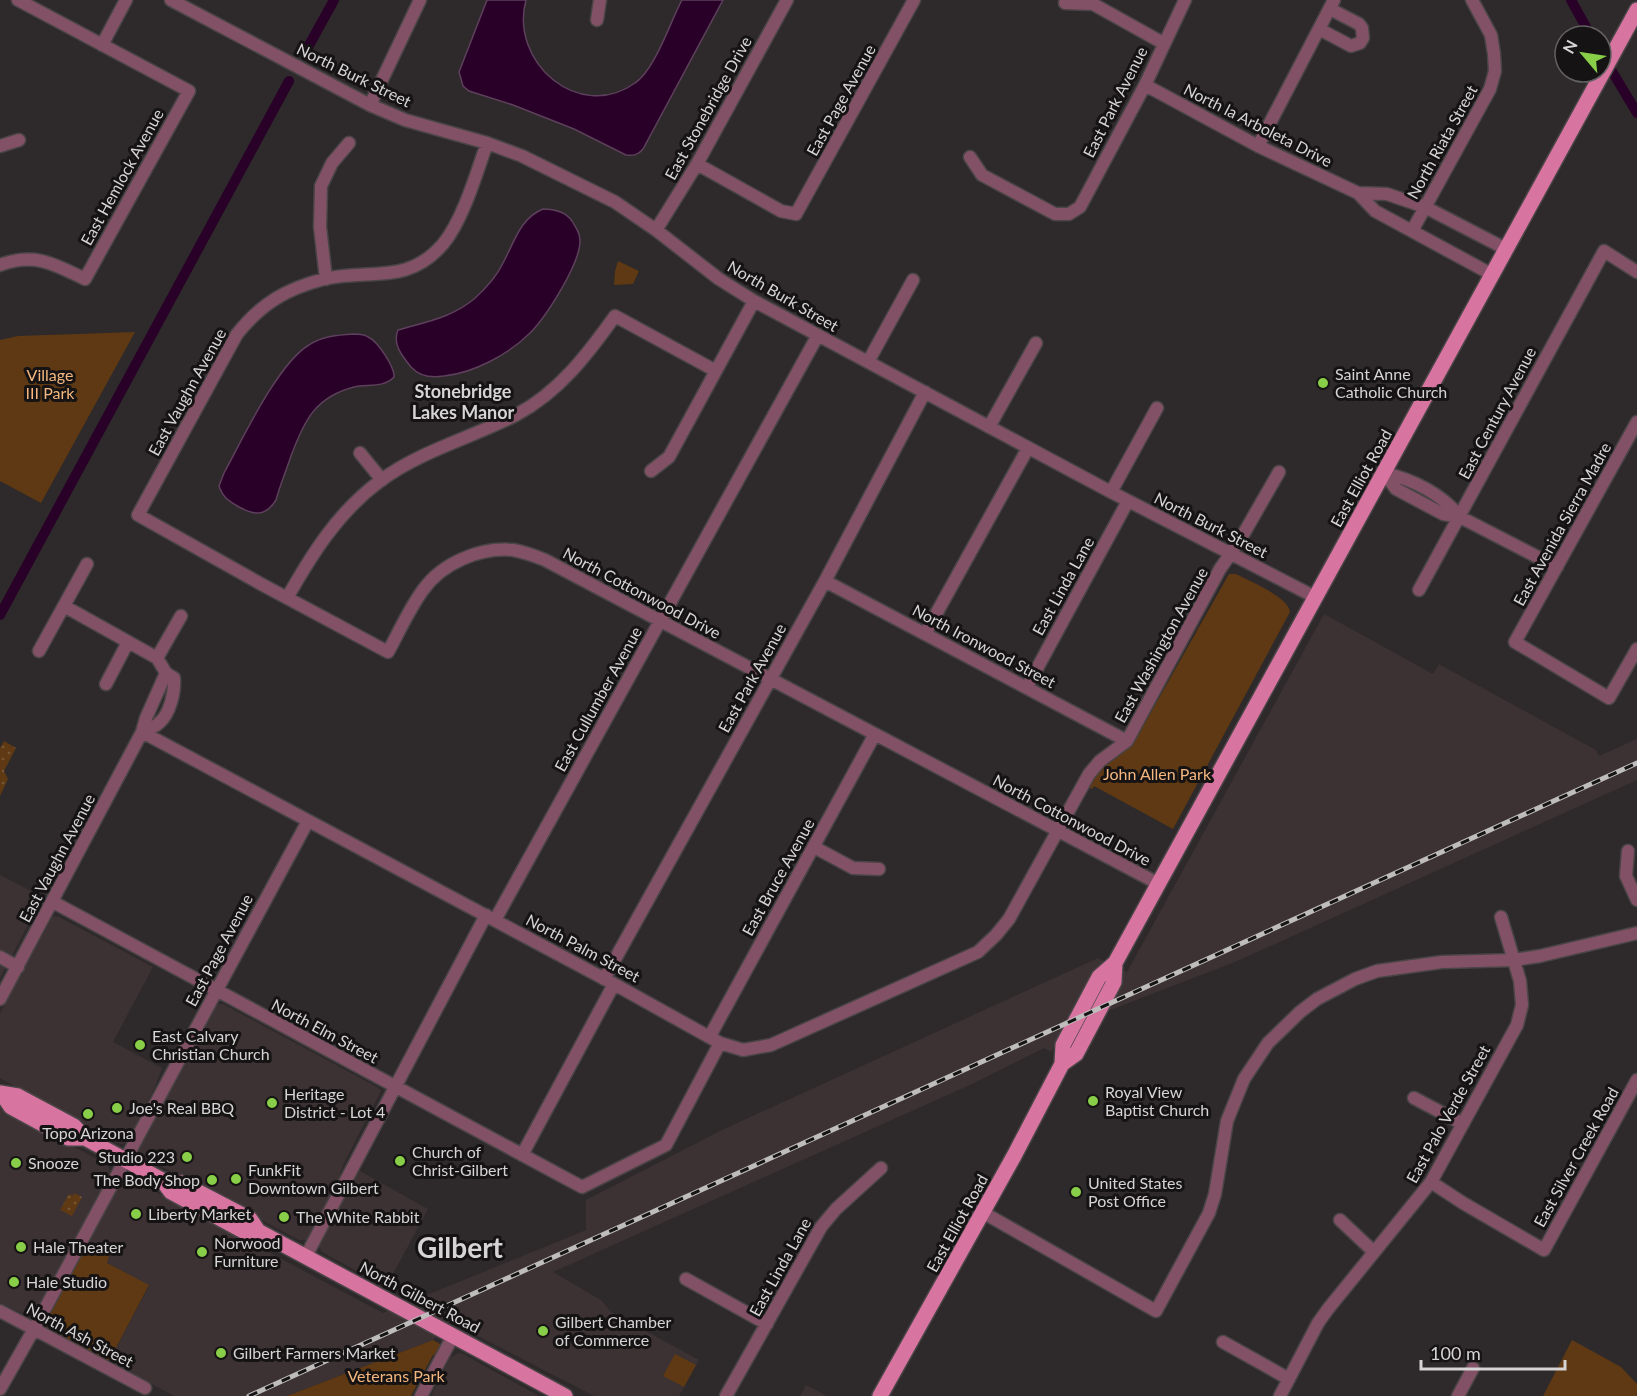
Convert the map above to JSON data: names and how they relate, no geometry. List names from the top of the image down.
{
  "streets": {
    "main road": ["East Elliot Road", "North Gilbert Road"],
    "street": [
      "North Burk Street",
      "East Page Avenue",
      "East Park Avenue",
      "East Stonebridge Drive",
      "North la Arboleta Drive",
      "North Riata Street",
      "East Hemlock Avenue",
      "East Vaughn Avenue",
      "East Century Avenue",
      "East Avenida Sierra Madre",
      "East Linda Lane",
      "North Cottonwood Drive",
      "East Washington Avenue",
      "North Ironwood Street",
      "East Cullumber Avenue",
      "East Bruce Avenue",
      "North Palm Street",
      "North Elm Street",
      "East Palo Verde Street",
      "East Silver Creek Road",
      "North Ash Street"
    ]
  },
  "crossings": [
    ["North Burk Street", "East Park Avenue"],
    ["North Burk Street", "East Stonebridge Drive"],
    ["North Burk Street", "East Vaughn Avenue"],
    ["North Burk Street", "East Elliot Road"],
    ["North Burk Street", "East Linda Lane"],
    ["North Burk Street", "East Washington Avenue"],
    ["North Burk Street", "East Cullumber Avenue"],
    ["East Page Avenue", "East Stonebridge Drive"],
    ["East Page Avenue", "North Palm Street"],
    ["East Page Avenue", "North Elm Street"],
    ["East Page Avenue", "North Gilbert Road"],
    ["East Page Avenue", "North Ash Street"],
    ["East Park Avenue", "North la Arboleta Drive"],
    ["East Park Avenue", "North Cottonwood Drive"],
    ["East Park Avenue", "North Ironwood Street"],
    ["East Park Avenue", "North Palm Street"],
    ["East Park Avenue", "North Elm Street"],
    ["North la Arboleta Drive", "North Riata Street"],
    ["North la Arboleta Drive", "East Elliot Road"],
    ["East Vaughn Avenue", "North Cottonwood Drive"],
    ["East Vaughn Avenue", "North Palm Street"],
    ["East Vaughn Avenue", "North Elm Street"],
    ["East Elliot Road", "North Cottonwood Drive"],
    ["East Linda Lane", "North Ironwood Street"],
    ["North Cottonwood Drive", "East Washington Avenue"],
    ["North Cottonwood Drive", "East Cullumber Avenue"],
    ["North Cottonwood Drive", "East Bruce Avenue"],
    ["East Washington Avenue", "North Ironwood Street"],
    ["East Washington Avenue", "North Palm Street"],
    ["East Cullumber Avenue", "North Palm Street"],
    ["East Cullumber Avenue", "North Elm Street"],
    ["East Cullumber Avenue", "North Gilbert Road"],
    ["East Bruce Avenue", "North Palm Street"],
    ["East Bruce Avenue", "North Elm Street"],
    ["East Palo Verde Street", "East Silver Creek Road"]
  ],
  "districts": ["Stonebridge Lakes Manor", "Gilbert"],
  "parks": ["Village III Park", "John Allen Park", "Veterans Park"],
  "places": [
    "Saint Anne Catholic Church",
    "East Calvary Christian Church",
    "Royal View Baptist Church",
    "Heritage District - Lot 4",
    "Joe's Real BBQ",
    "Topo Arizona",
    "Studio 223",
    "Church of Christ-Gilbert",
    "Snooze",
    "FunkFit Downtown Gilbert",
    "The Body Shop",
    "United States Post Office",
    "Liberty Market",
    "The White Rabbit",
    "Hale Theater",
    "Norwood Furniture",
    "Hale Studio",
    "Gilbert Chamber of Commerce",
    "Gilbert Farmers Market"
  ],
  "scale_bar": "100 m",
  "north": "top left"
}
